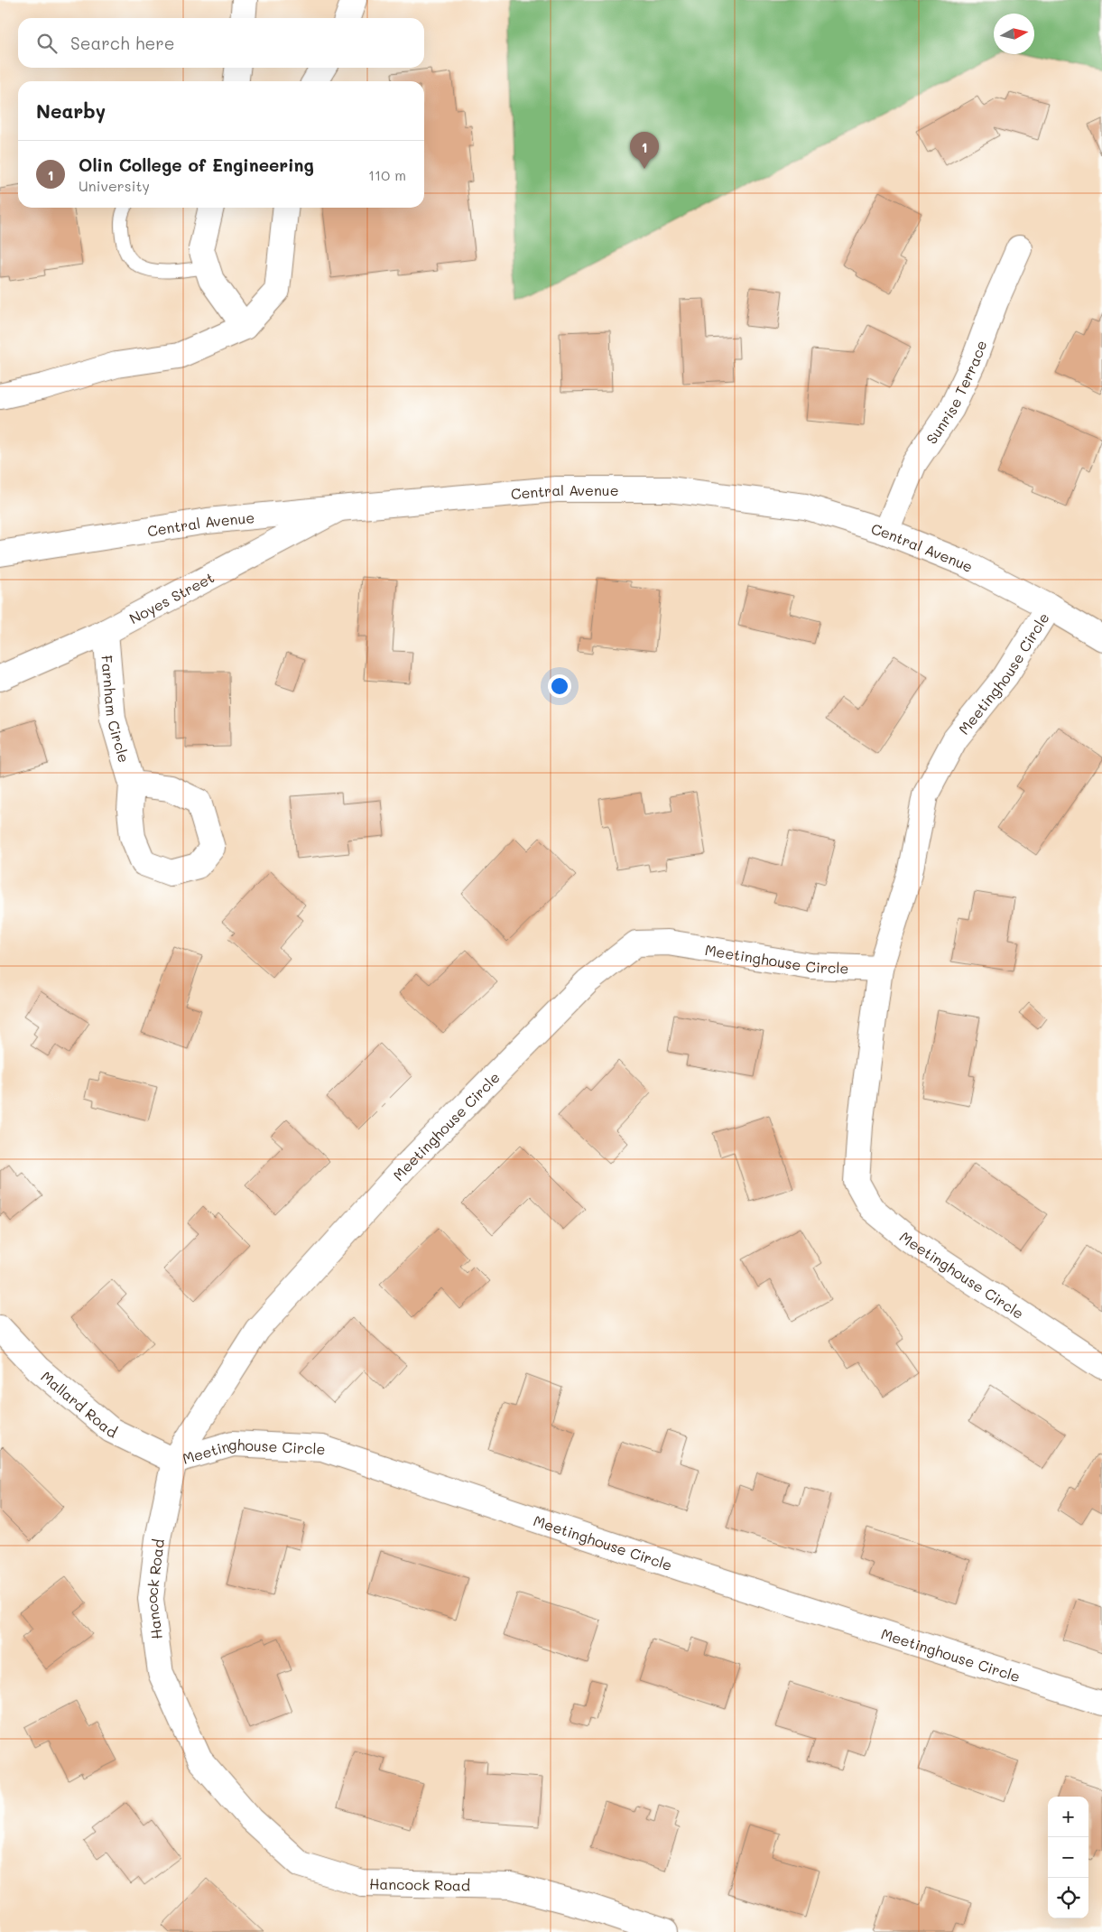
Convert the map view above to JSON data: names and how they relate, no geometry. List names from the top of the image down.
{
  "streets": {
    "street": [
      "Sunrise Terrace",
      "Central Avenue",
      "Noyes Street",
      "Meetinghouse Circle",
      "Farnham Circle",
      "Mallard Road",
      "Hancock Road"
    ]
  },
  "crossings": [
    ["Sunrise Terrace", "Central Avenue"],
    ["Central Avenue", "Noyes Street"],
    ["Central Avenue", "Meetinghouse Circle"],
    ["Noyes Street", "Farnham Circle"],
    ["Meetinghouse Circle", "Mallard Road"],
    ["Meetinghouse Circle", "Hancock Road"],
    ["Mallard Road", "Hancock Road"]
  ],
  "north": "right",
  "page": {
    "search": "Search here",
    "heading": "Nearby",
    "pins": "1",
    "list": [
      {
        "mark": "1",
        "name": "Olin College of Engineering",
        "note": "University",
        "value": "110 m"
      }
    ],
    "map_buttons": ["+", "−"]
  }
}
